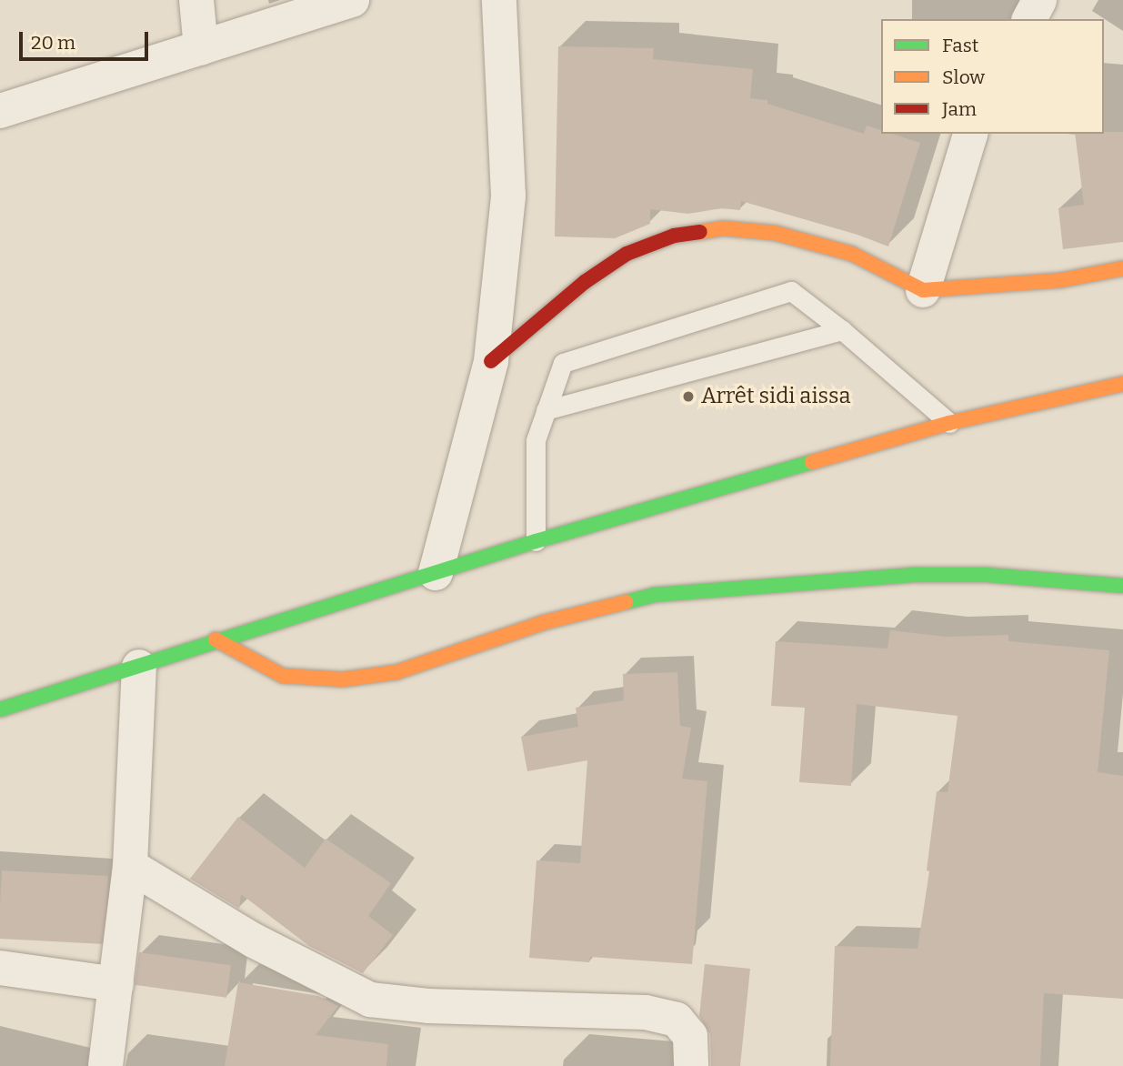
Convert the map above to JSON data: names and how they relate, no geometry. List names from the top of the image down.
{
  "places": ["Arrêt sidi aissa"],
  "legend": ["Fast", "Slow", "Jam"],
  "scale_bar": "20 m"
}
